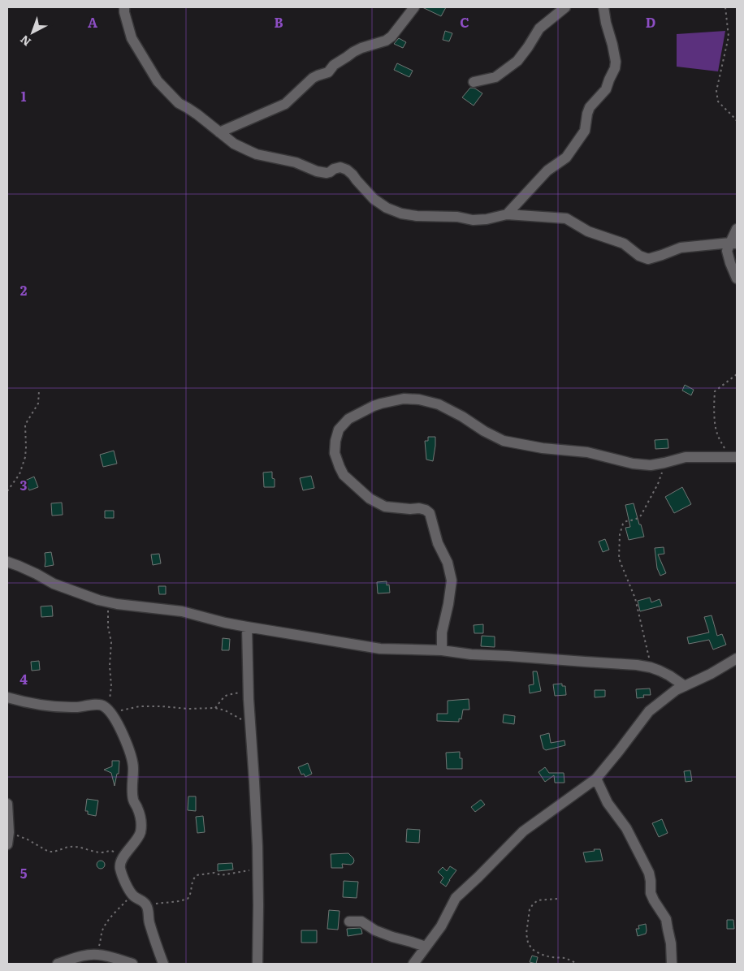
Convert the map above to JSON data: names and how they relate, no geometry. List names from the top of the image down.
{
  "north": "bottom left",
  "grid": {
    "columns": [
      "A",
      "B",
      "C",
      "D"
    ],
    "rows": [
      "1",
      "2",
      "3",
      "4",
      "5"
    ]
  }
}
